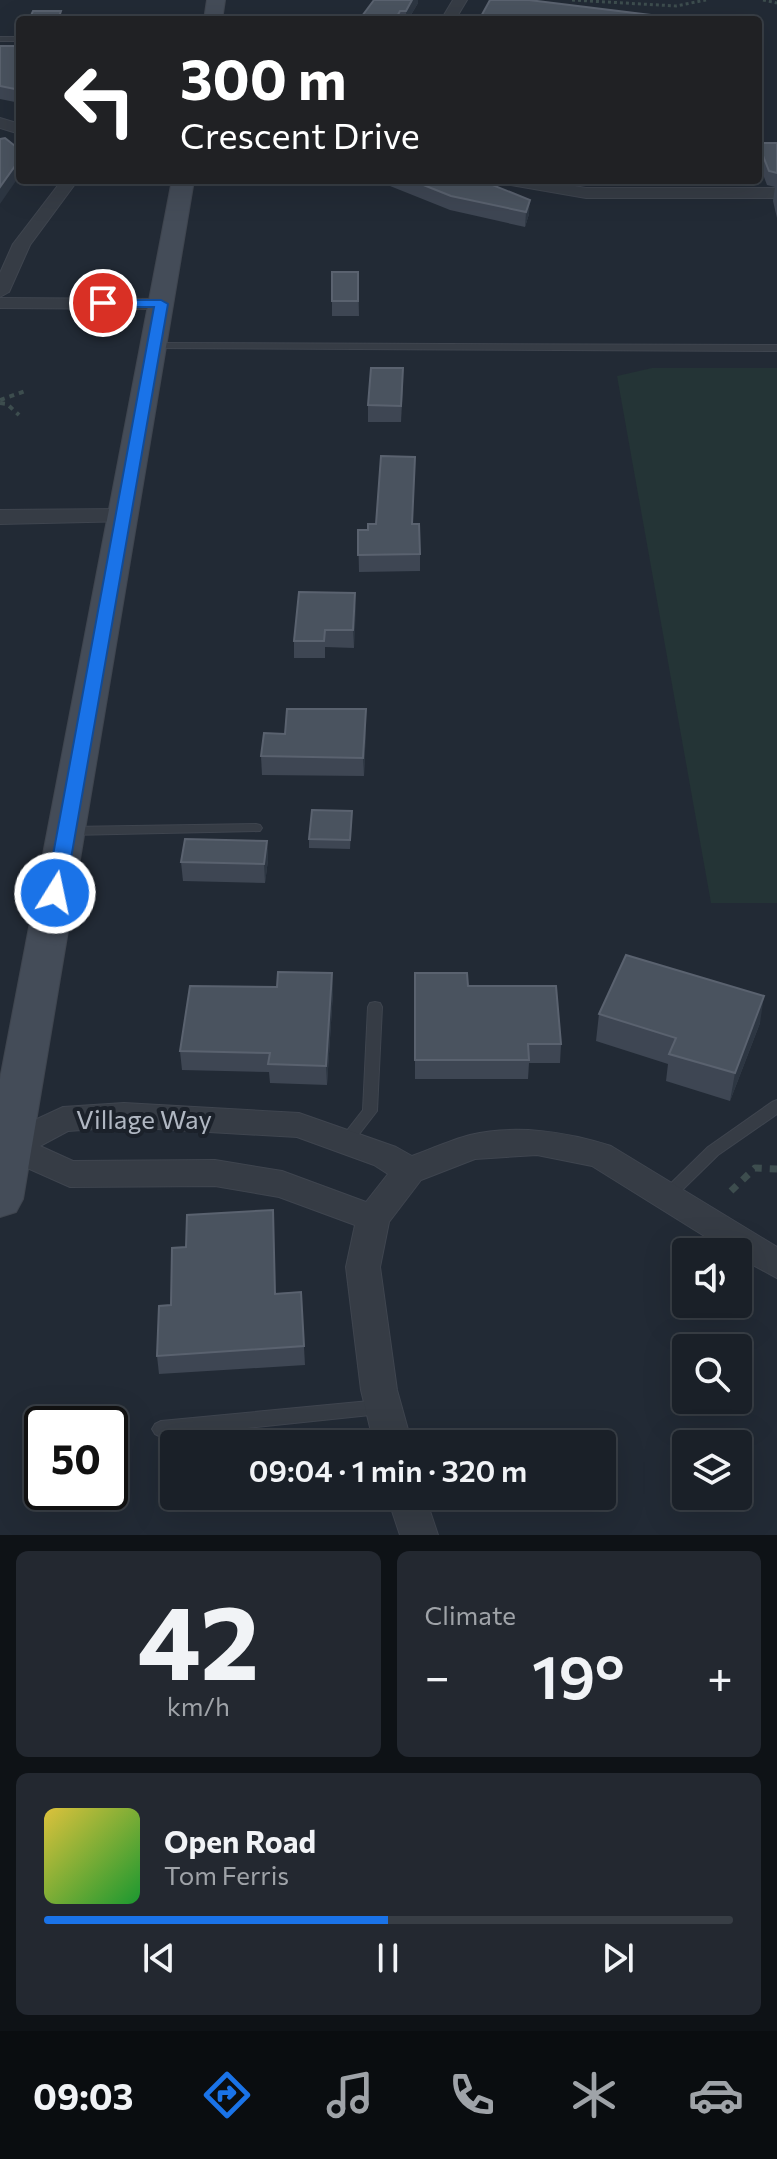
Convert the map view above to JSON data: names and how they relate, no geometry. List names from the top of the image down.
{
  "streets": {
    "street": ["Village Way"]
  },
  "page": {
    "turn": ["300 m", "Crescent Drive"],
    "limit": "50",
    "trip": "09:04 · 1 min · 320 m",
    "tile": [
      ["42", "km/h"],
      "Climate"
    ],
    "heat": ["−", "19°", "+"],
    "song": ["Open Road", "Tom Ferris"],
    "tabs": "09:03"
  }
}
